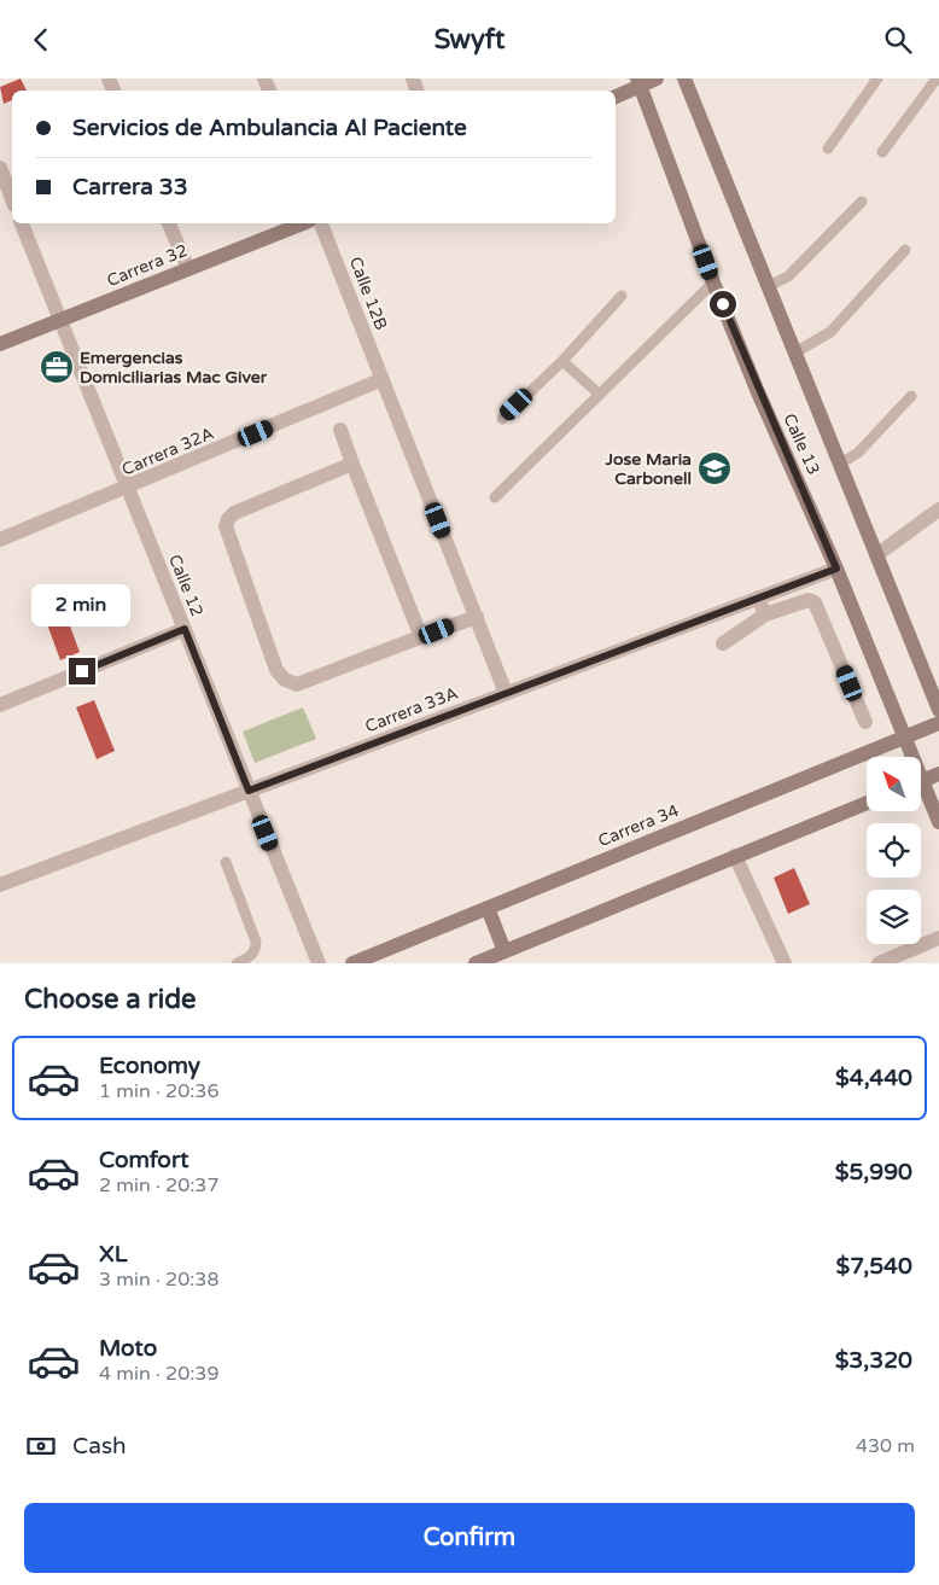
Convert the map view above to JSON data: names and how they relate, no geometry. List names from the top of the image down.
{
  "streets": {
    "street": [
      "Carrera 32",
      "Calle 12B",
      "Calle 13",
      "Carrera 32A",
      "Calle 12",
      "Carrera 33A",
      "Carrera 34"
    ]
  },
  "crossings": [
    ["Carrera 32", "Calle 12"],
    ["Calle 12B", "Carrera 32A"],
    ["Calle 12B", "Carrera 33A"],
    ["Calle 13", "Carrera 33A"],
    ["Calle 13", "Carrera 34"],
    ["Carrera 32A", "Calle 12"],
    ["Calle 12", "Carrera 33A"]
  ],
  "places": {
    "office": ["Emergencias Domiciliarias Mac Giver"],
    "school or university": ["Jose Maria Carbonell"]
  },
  "north": "top left",
  "page": {
    "header": "Swyft",
    "banner": ["Servicios de Ambulancia Al Paciente", "Carrera 33"],
    "bubble": "2 min",
    "heading": "Choose a ride",
    "list": [
      {
        "name": "Economy",
        "note": "1 min · 20:36",
        "value": "$4,440"
      },
      {
        "name": "Comfort",
        "note": "2 min · 20:37",
        "value": "$5,990"
      },
      {
        "name": "XL",
        "note": "3 min · 20:38",
        "value": "$7,540"
      },
      {
        "name": "Moto",
        "note": "4 min · 20:39",
        "value": "$3,320"
      }
    ],
    "pay": ["Cash", "430 m"],
    "buttons": "Confirm"
  }
}
